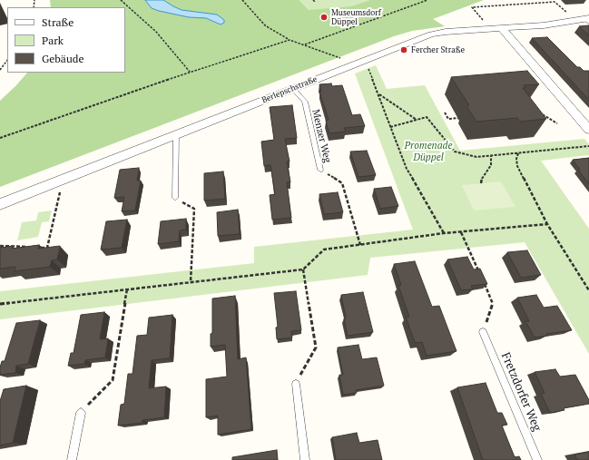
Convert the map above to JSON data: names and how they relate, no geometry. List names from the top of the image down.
{
  "streets": {
    "street": ["Berlepschstraße"],
    "lane": ["Menzer Weg", "Fretzdorfer Weg"]
  },
  "crossings": [
    ["Berlepschstraße", "Menzer Weg"]
  ],
  "parks": ["Promenade Düppel"],
  "places": ["Museumsdorf Düppel", "Fercher Straße"],
  "legend": ["Straße", "Park", "Gebäude"]
}
